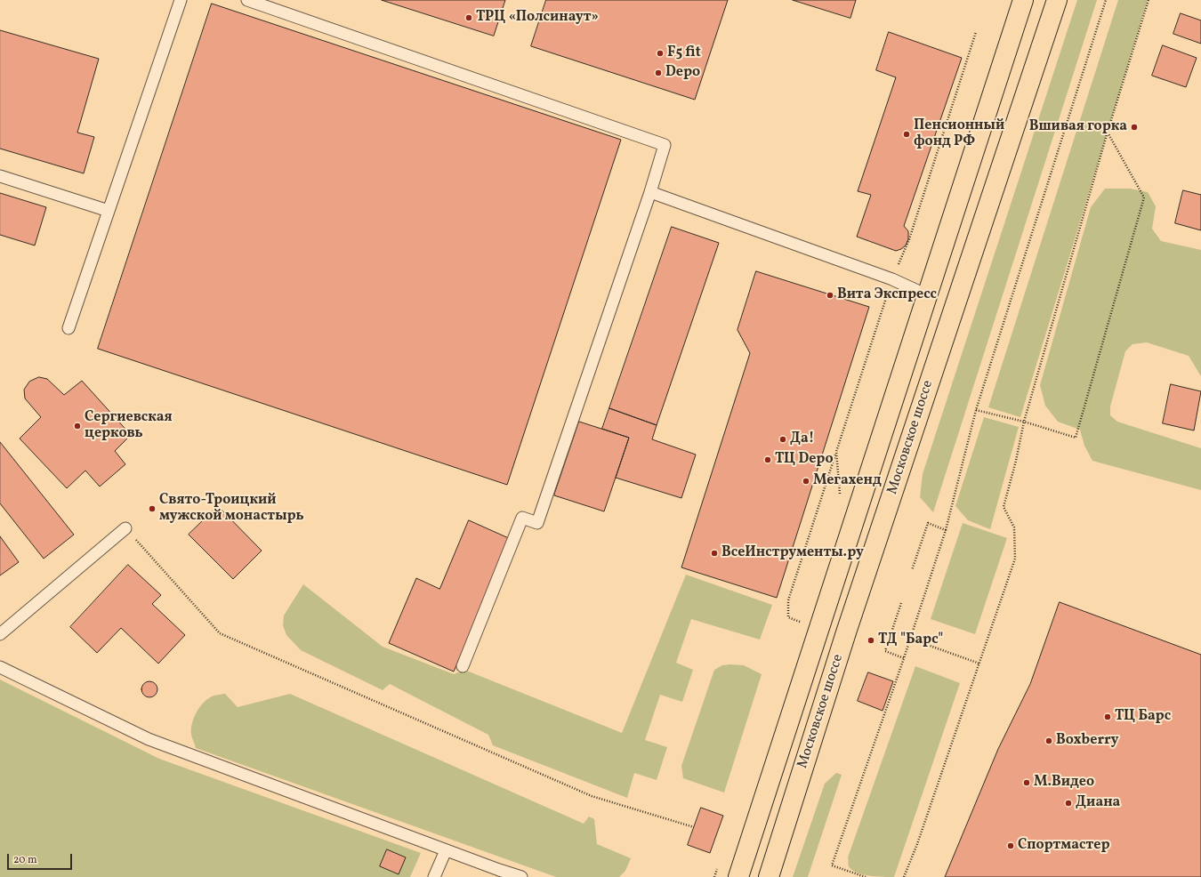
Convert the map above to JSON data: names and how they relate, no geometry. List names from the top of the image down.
{
  "streets": {
    "main road": ["Московское шоссе"]
  },
  "places": [
    "ТРЦ «Полсинаут»",
    "F5 fit",
    "Depo",
    "Вшивая горка",
    "Пенсионный фонд РФ",
    "Вита Экспресс",
    "Сергиевская церковь",
    "Да!",
    "ТЦ Depo",
    "Мегахенд",
    "Свято-Троицкий мужской монастырь",
    "ВсеИнструменты.ру",
    "ТД \"Барс\"",
    "ТЦ Барс",
    "Boxberry",
    "М.Видео",
    "Диана",
    "Спортмастер"
  ],
  "scale_bar": "20 m"
}
